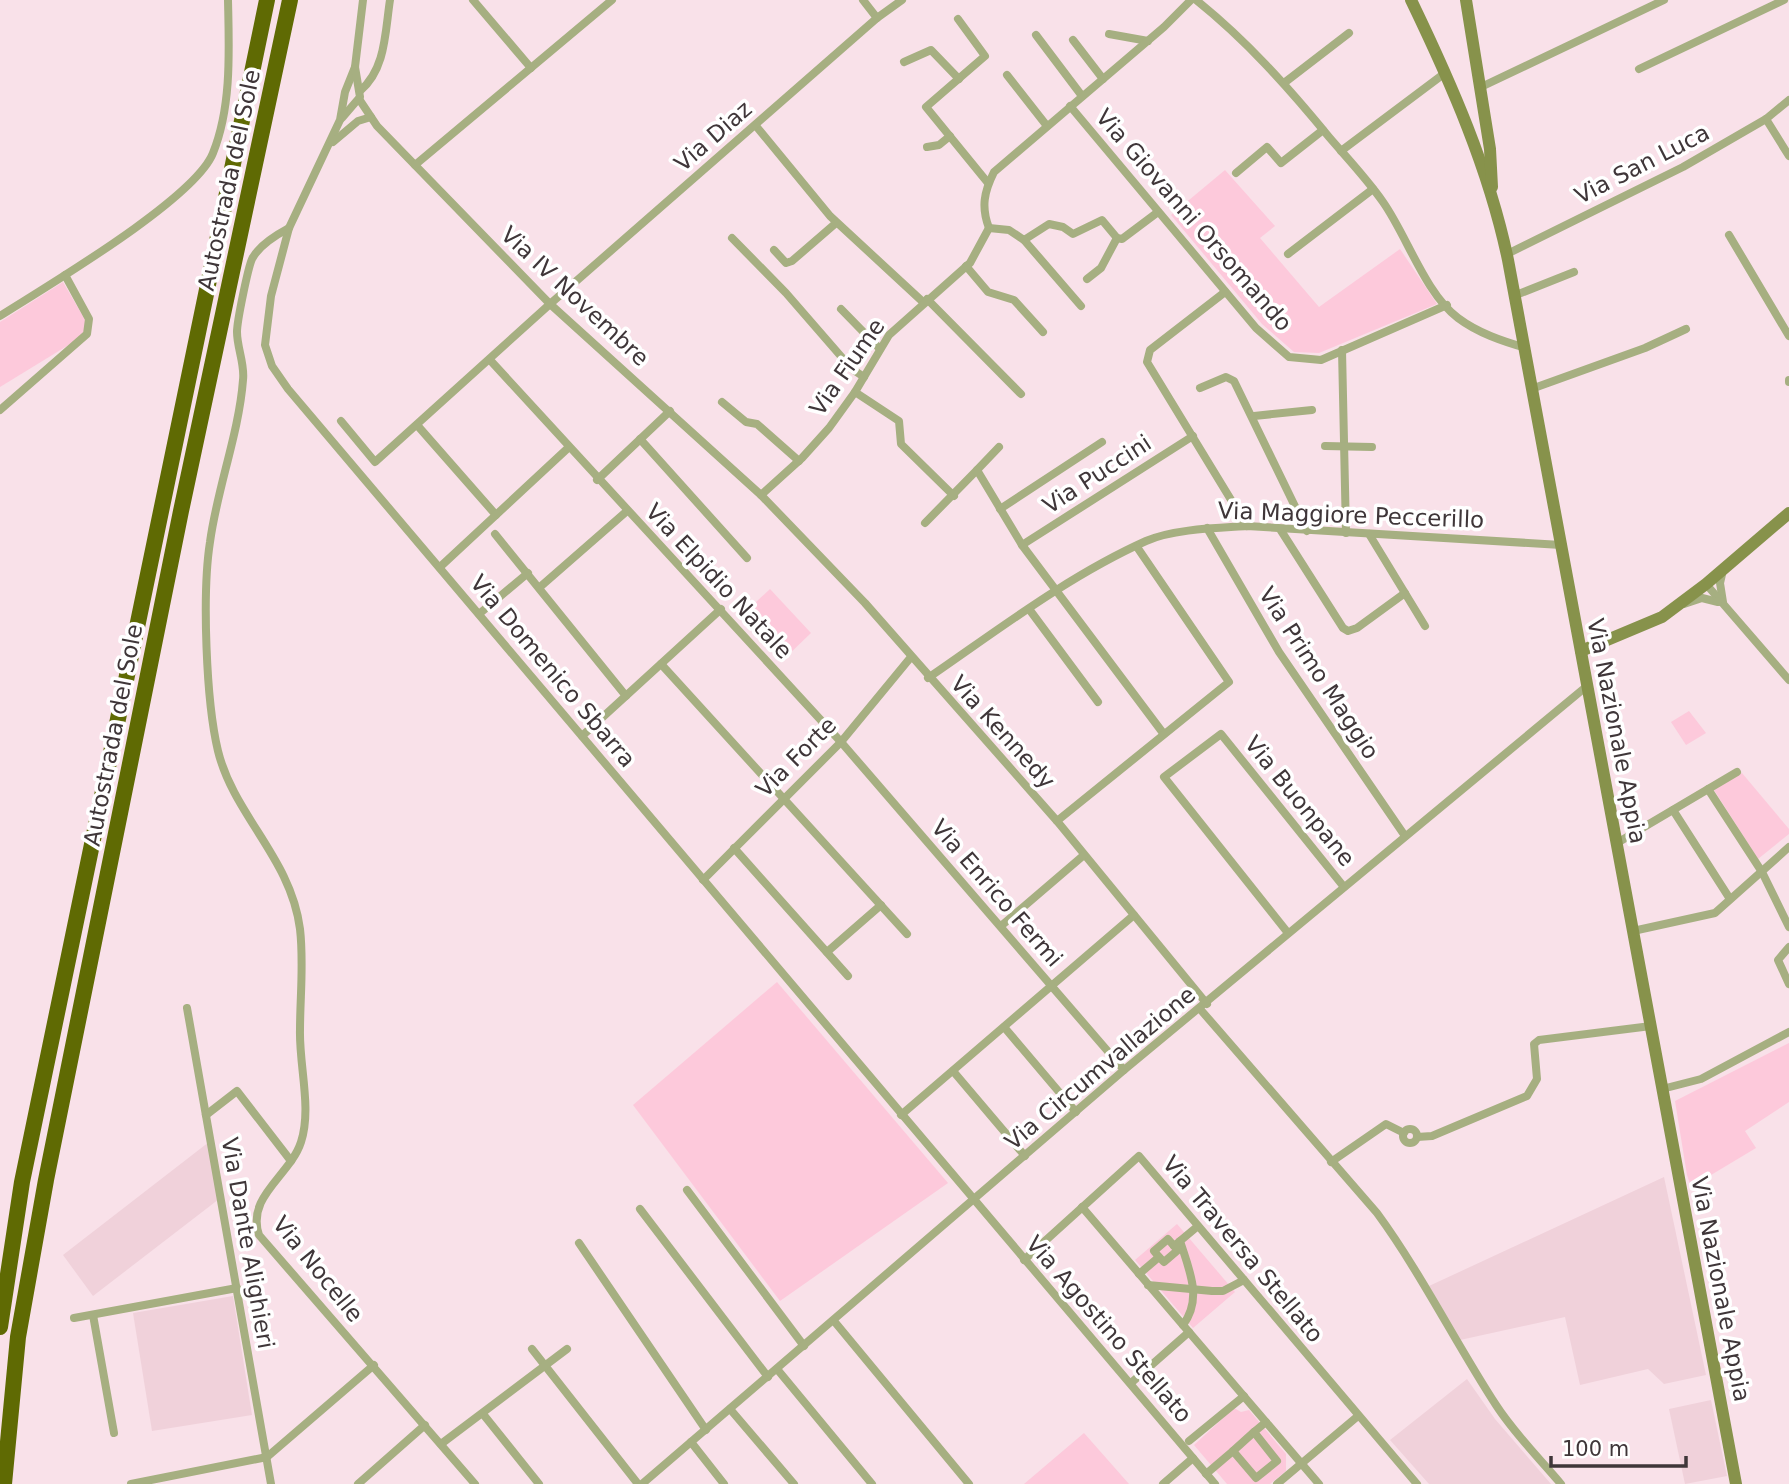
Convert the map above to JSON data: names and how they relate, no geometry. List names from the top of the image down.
{
  "streets": {
    "highway": ["Autostrada del Sole"],
    "main road": ["Via Nazionale Appia"],
    "street": [
      "Via Diaz",
      "Via San Luca",
      "Via Giovanni Orsomando",
      "Via IV Novembre",
      "Via Fiume",
      "Via Puccini",
      "Via Maggiore Peccerillo",
      "Via Elpidio Natale",
      "Via Domenico Sbarra",
      "Via Primo Maggio",
      "Via Kennedy",
      "Via Forte",
      "Via Buonpane",
      "Via Enrico Fermi",
      "Via Circumvallazione",
      "Via Dante Alighieri",
      "Via Traversa Stellato",
      "Via Nocelle",
      "Via Agostino Stellato"
    ]
  },
  "crossings": [
    ["Via Diaz", "Via IV Novembre"],
    ["Via Diaz", "Via Elpidio Natale"],
    ["Via San Luca", "Via Nazionale Appia"],
    ["Via IV Novembre", "Via Fiume"],
    ["Via IV Novembre", "Via Domenico Sbarra"],
    ["Via IV Novembre", "Via Kennedy"],
    ["Via Fiume", "Via Kennedy"],
    ["Via Maggiore Peccerillo", "Via Primo Maggio"],
    ["Via Maggiore Peccerillo", "Via Nazionale Appia"],
    ["Via Maggiore Peccerillo", "Via Kennedy"],
    ["Via Elpidio Natale", "Via Forte"],
    ["Via Elpidio Natale", "Via Enrico Fermi"],
    ["Via Domenico Sbarra", "Via Forte"],
    ["Via Domenico Sbarra", "Via Circumvallazione"],
    ["Via Domenico Sbarra", "Via Nocelle"],
    ["Via Domenico Sbarra", "Via Agostino Stellato"],
    ["Via Primo Maggio", "Via Circumvallazione"],
    ["Via Nazionale Appia", "Via Circumvallazione"],
    ["Via Kennedy", "Via Forte"],
    ["Via Kennedy", "Via Circumvallazione"],
    ["Via Forte", "Via Enrico Fermi"],
    ["Via Buonpane", "Via Circumvallazione"],
    ["Via Enrico Fermi", "Via Circumvallazione"],
    ["Via Circumvallazione", "Via Agostino Stellato"],
    ["Via Traversa Stellato", "Via Agostino Stellato"]
  ],
  "scale_bar": "100 m"
}
